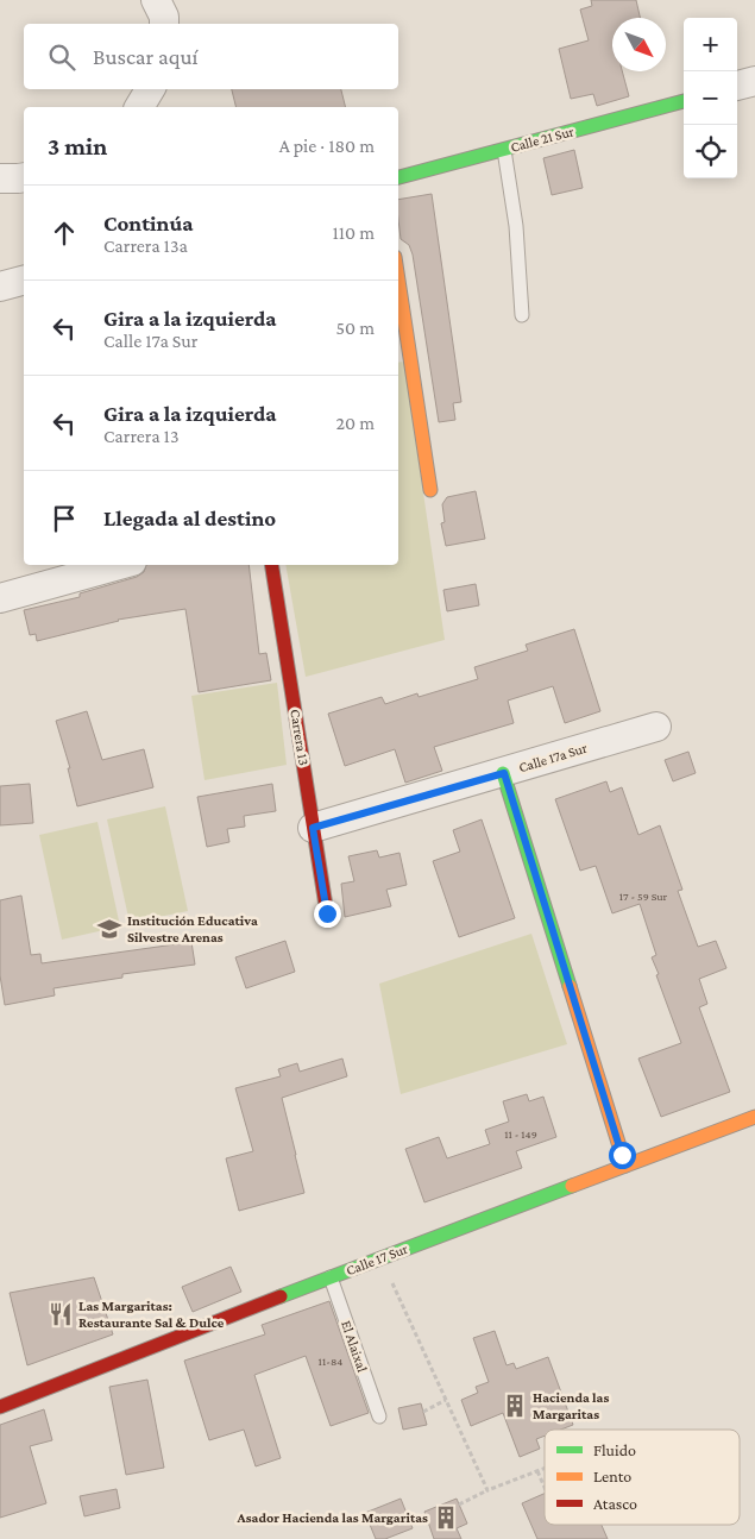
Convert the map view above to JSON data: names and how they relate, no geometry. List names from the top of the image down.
{
  "streets": {
    "street": [
      "Calle 21 Sur",
      "Carrera 13",
      "Calle 17a Sur",
      "Calle 17 Sur"
    ],
    "lane": ["El Alaixal"]
  },
  "crossings": [
    ["Carrera 13", "Calle 17a Sur"],
    ["Calle 17 Sur", "El Alaixal"]
  ],
  "places": {
    "school or university": ["Institución Educativa Silvestre Arenas"],
    "restaurant": ["Las Margaritas: Restaurante Sal & Dulce"],
    "building": ["Hacienda las Margaritas", "Asador Hacienda las Margaritas"]
  },
  "house_numbers": ["17 - 59 Sur", "11 - 149", "11-84"],
  "legend": ["Fluido", "Lento", "Atasco"],
  "north": "bottom right",
  "page": {
    "map_buttons": ["+", "−"],
    "search": "Buscar aquí",
    "heading": ["3 min", "A pie · 180 m"],
    "list": [
      ["Continúa", "Carrera 13a", "110 m"],
      ["Gira a la izquierda", "Calle 17a Sur", "50 m"],
      ["Gira a la izquierda", "Carrera 13", "20 m"],
      "Llegada al destino"
    ]
  }
}
